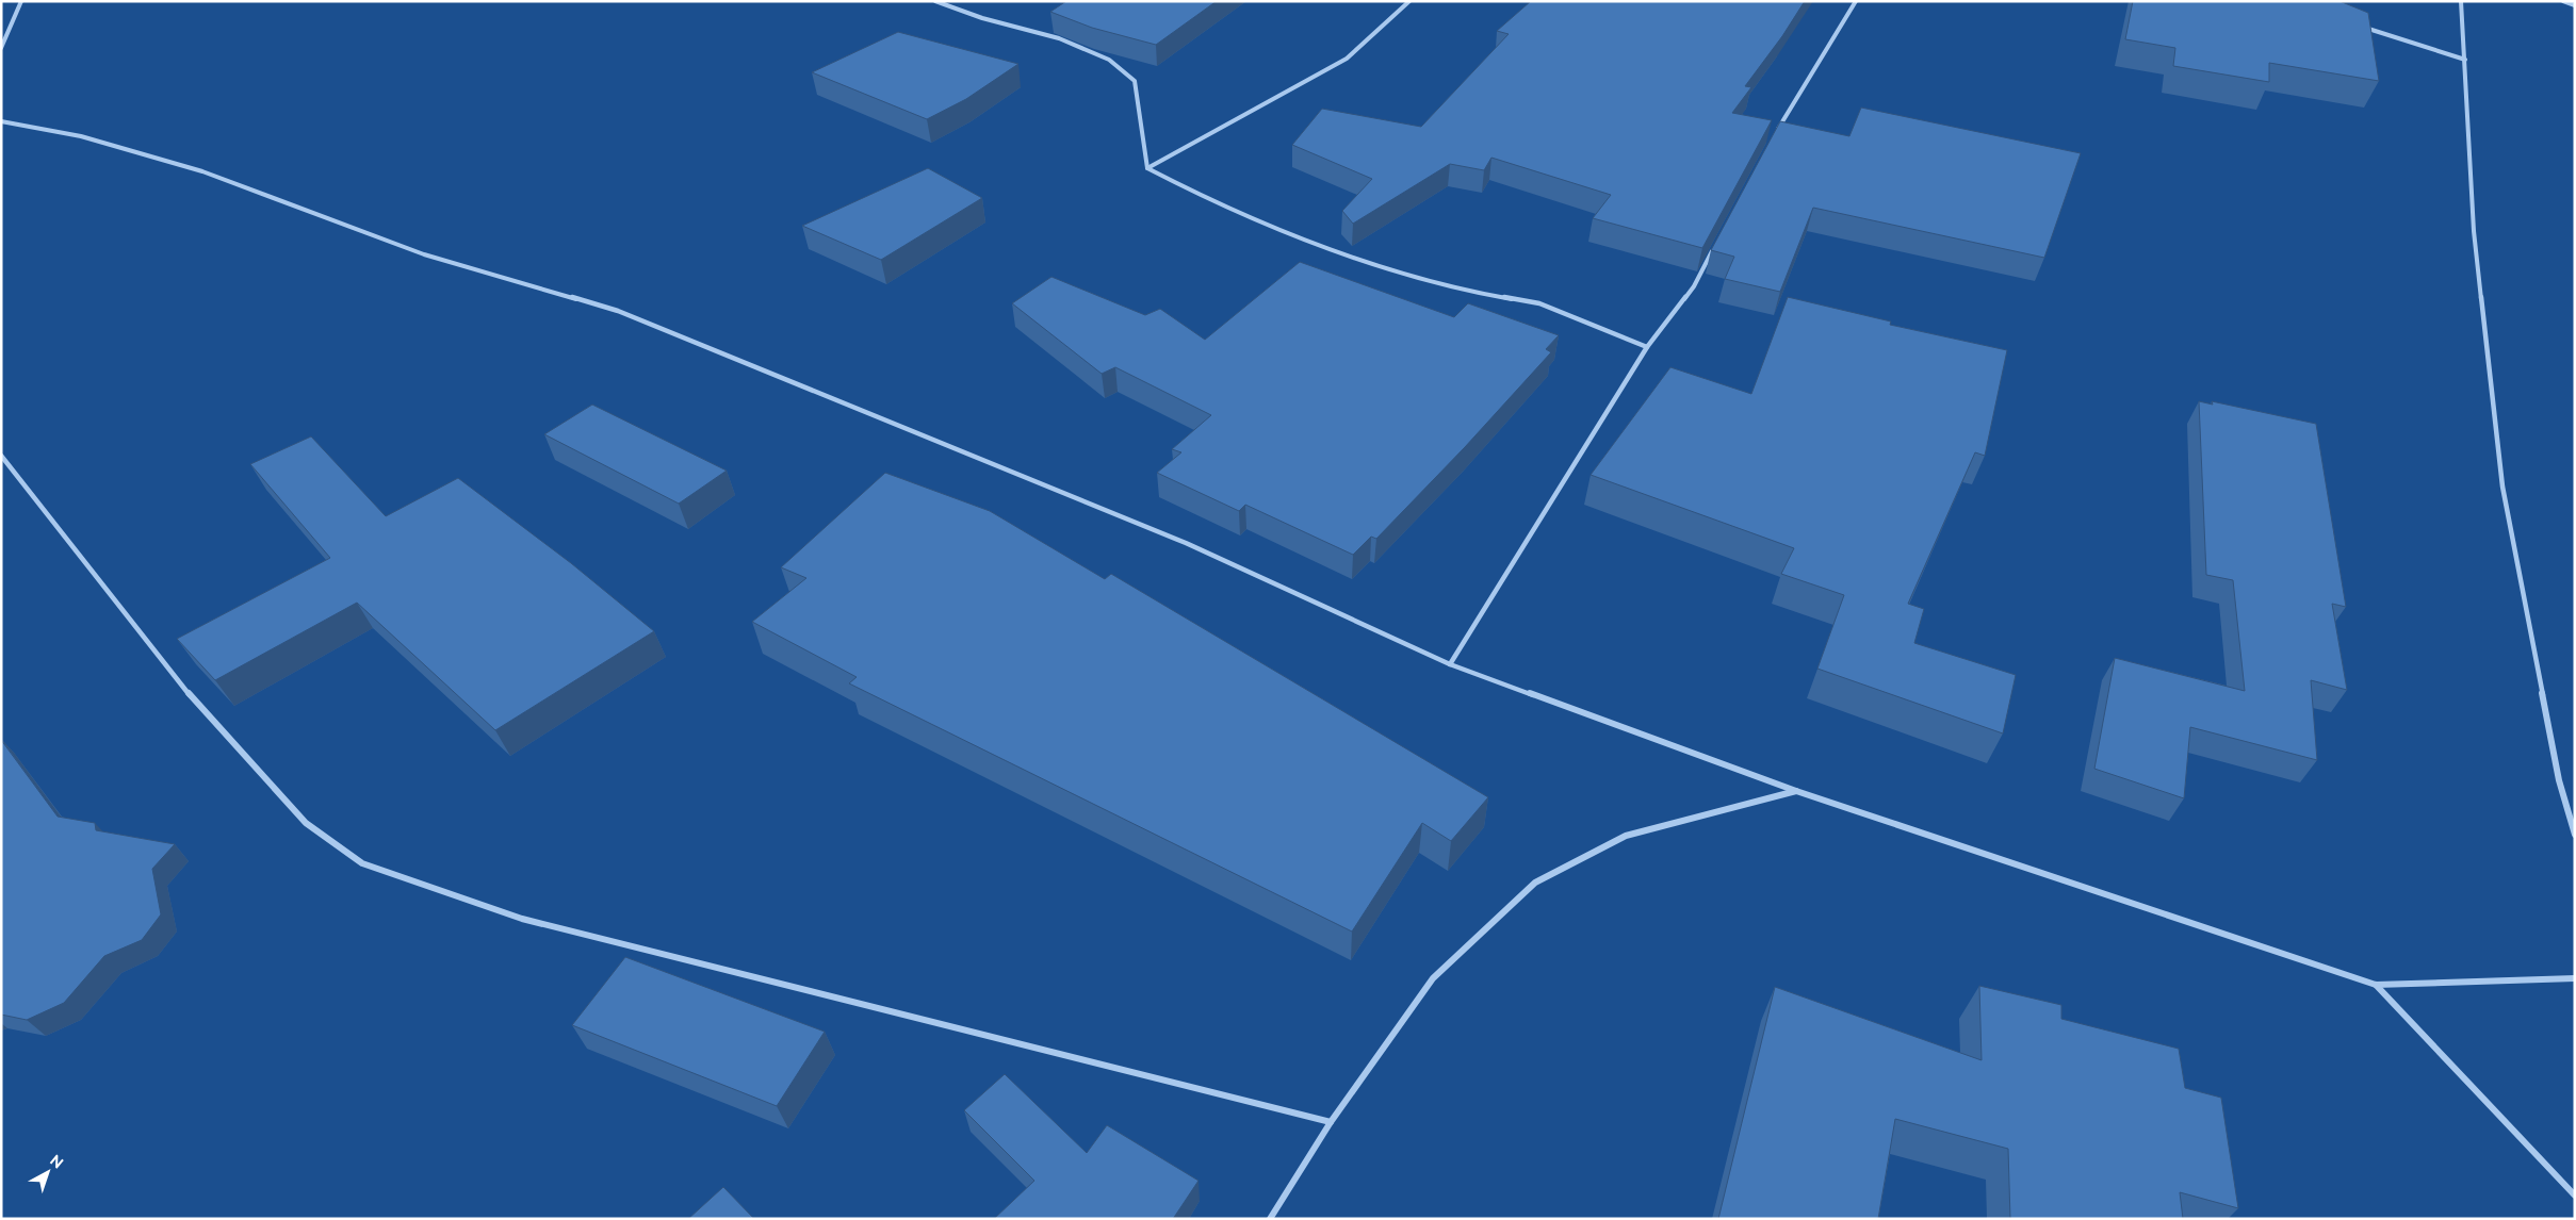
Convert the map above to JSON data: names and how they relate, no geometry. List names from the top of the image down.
{
  "north": "top right"
}
